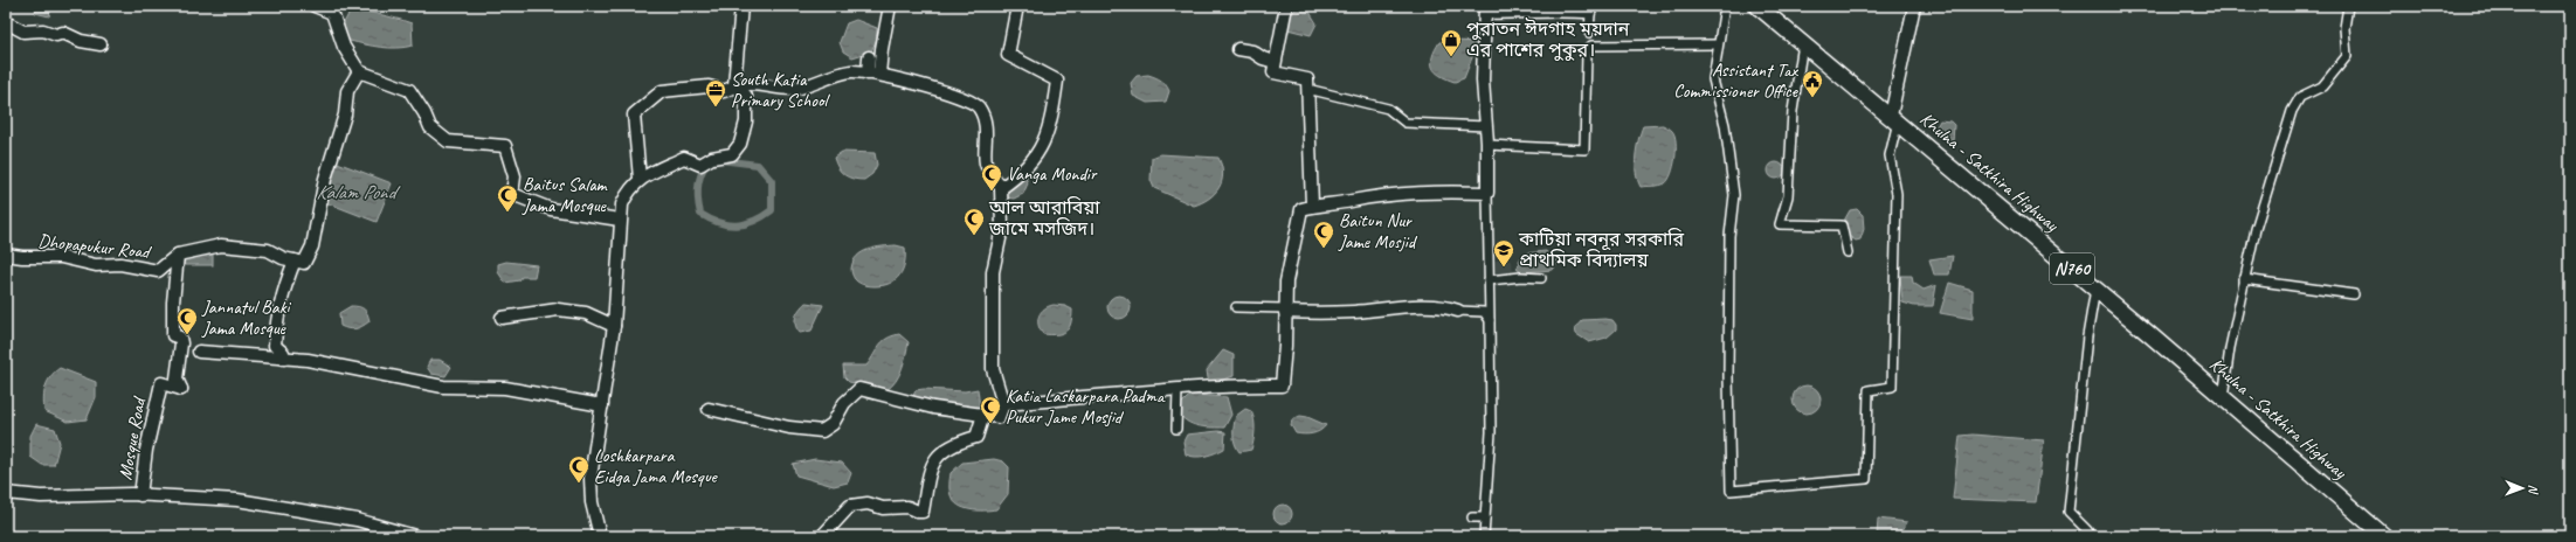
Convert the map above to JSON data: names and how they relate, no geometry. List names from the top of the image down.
{
  "streets": {
    "highway": ["Khulna - Satkhira Highway", "N760"],
    "street": ["Dhopapukur Road", "Mosque Road"]
  },
  "crossings": [
    ["Dhopapukur Road", "Mosque Road"]
  ],
  "water": ["Kalam Pond"],
  "places": {
    "shop": ["পুরাতন ঈদগাহ ময়দান এর পাশের পুকুর।"],
    "public building": ["Assistant Tax Commissioner Office"],
    "office": ["South Katia Primary School"],
    "mosque": [
      "Vanga Mondir",
      "Baitus Salam Jama Mosque",
      "আল আরাবিয়া জামে মসজিদ।",
      "Baitun Nur Jame Mosjid",
      "Jannatul Baki Jama Mosque",
      "Katia Laskarpara Padma Pukur Jame Mosjid",
      "Loshkarpara Eidga Jama Mosque"
    ],
    "school or university": ["কাটিয়া নবনূর সরকারি প্রাথমিক বিদ্যালয়"]
  },
  "north": "right"
}
